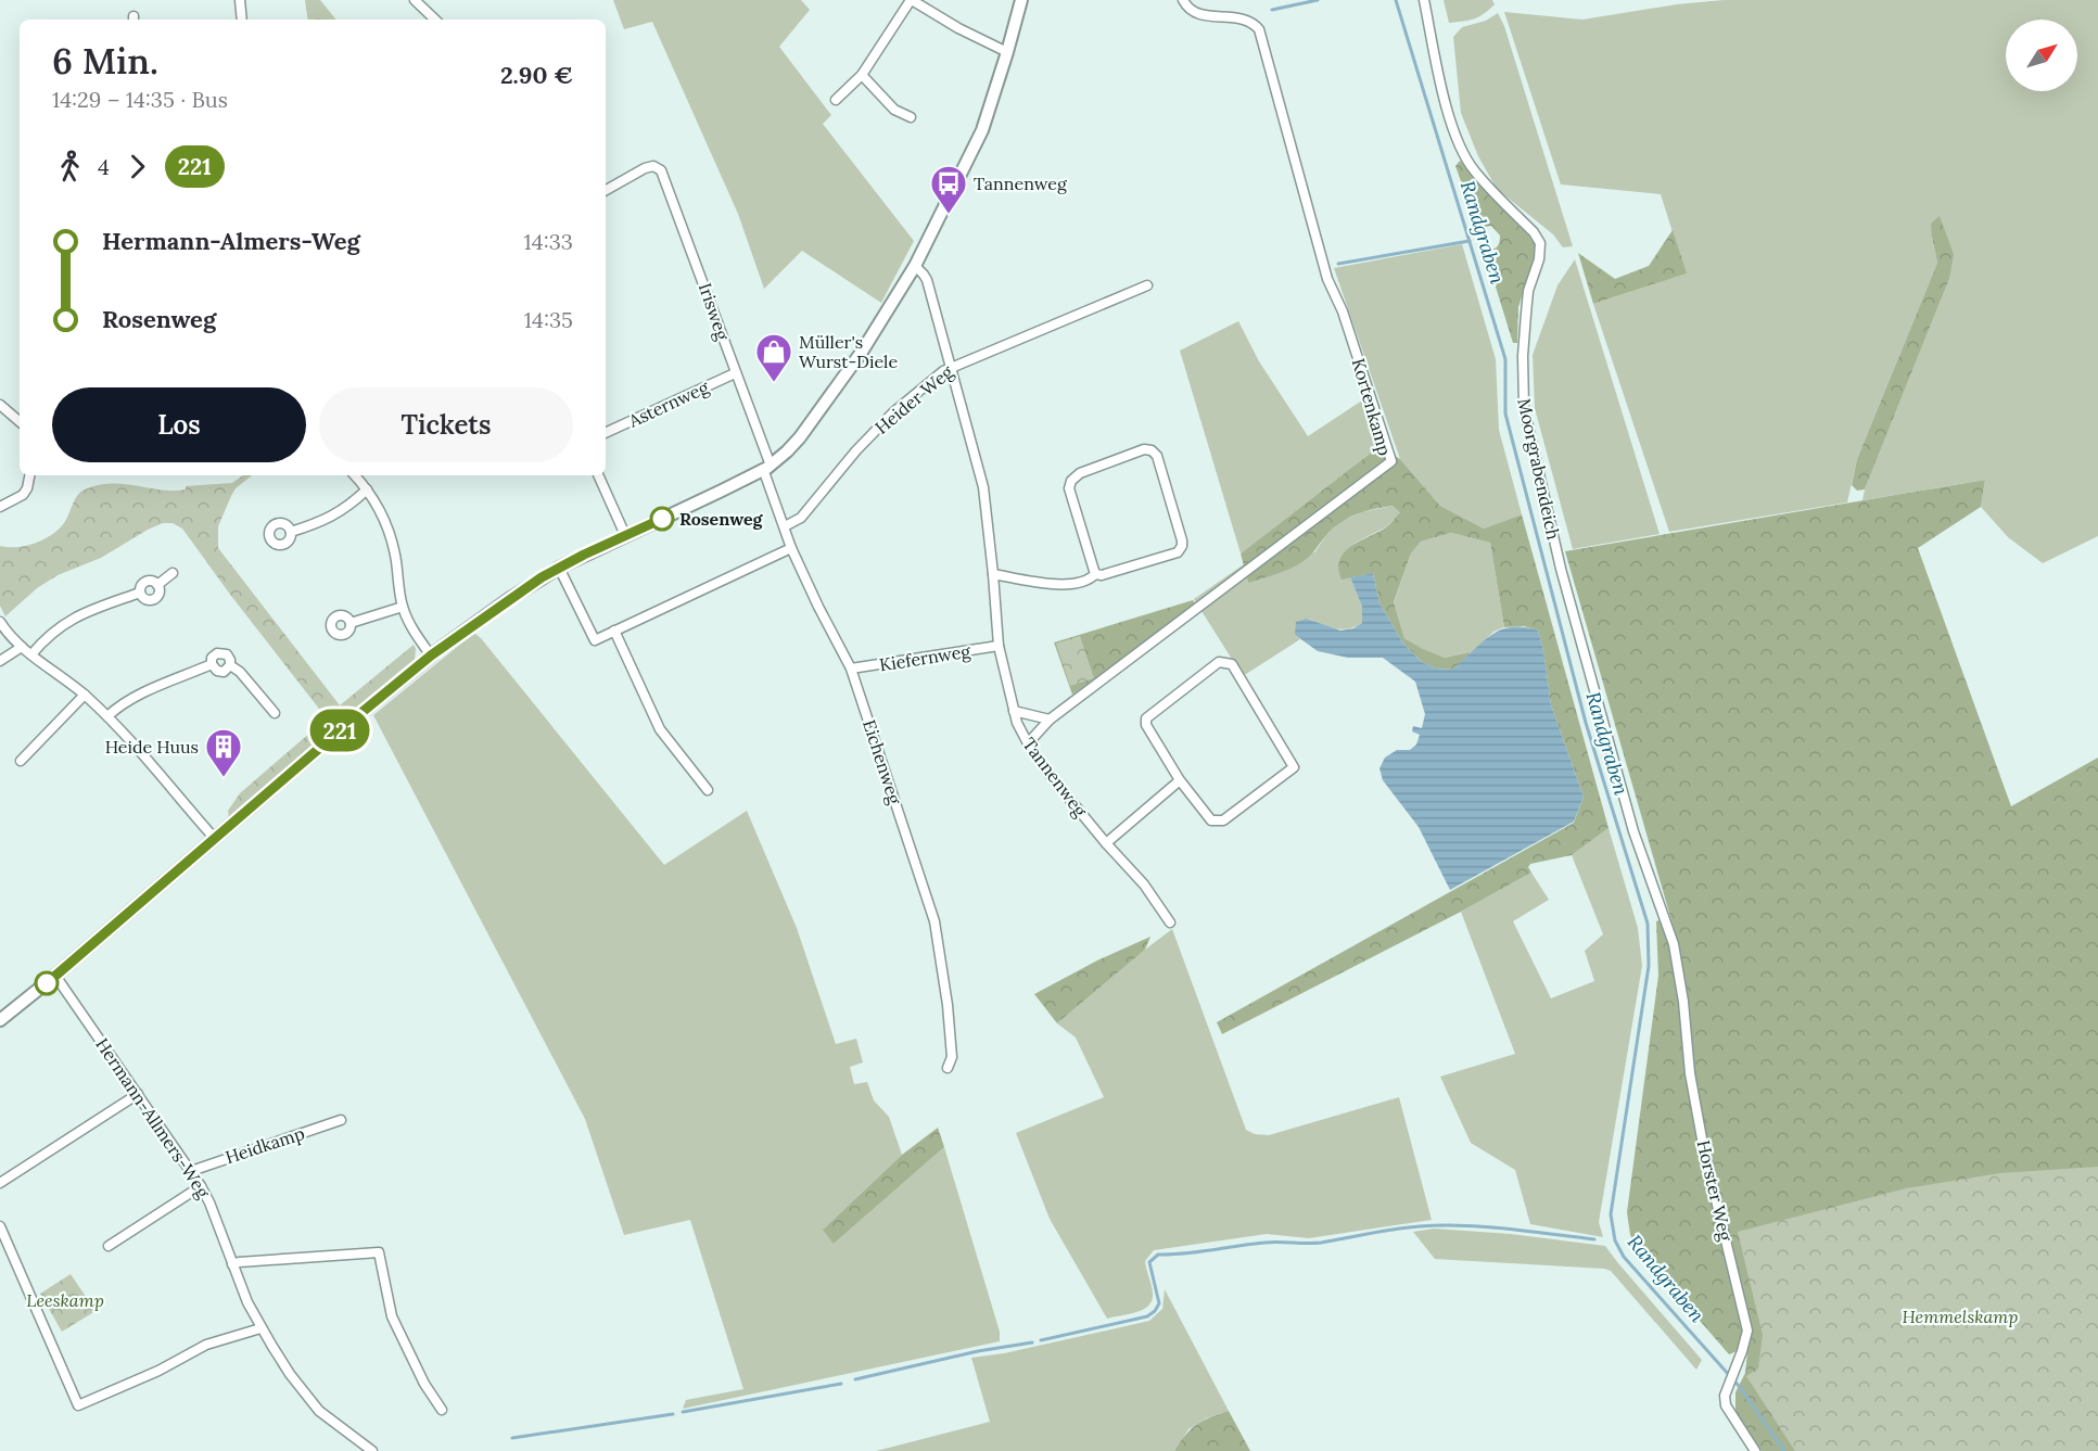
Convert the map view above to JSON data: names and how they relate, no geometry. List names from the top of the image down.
{
  "streets": {
    "street": [
      "Irisweg",
      "Heider Weg",
      "Asternweg",
      "Kortenkamp",
      "Moorgrabendeich",
      "Kiefernweg",
      "Eichenweg",
      "Tannenweg",
      "Hermann-Allmers-Weg",
      "Heidkamp",
      "Horster Weg"
    ]
  },
  "crossings": [
    ["Irisweg", "Asternweg"],
    ["Irisweg", "Eichenweg"],
    ["Heider Weg", "Eichenweg"],
    ["Heider Weg", "Tannenweg"],
    ["Kortenkamp", "Tannenweg"],
    ["Moorgrabendeich", "Horster Weg"],
    ["Kiefernweg", "Eichenweg"],
    ["Kiefernweg", "Tannenweg"],
    ["Hermann-Allmers-Weg", "Heidkamp"]
  ],
  "water": ["Randgraben"],
  "parks": ["Leeskamp", "Hemmelskamp"],
  "places": {
    "bus stop": ["Tannenweg"],
    "shop": ["Müller's Wurst-Diele"],
    "other": ["Rosenweg"],
    "building": ["Heide Huus"]
  },
  "lines": ["bus line 221"],
  "north": "top right",
  "page": {
    "on_map": "221",
    "heading": ["6 Min.", "14:29 – 14:35 · Bus", "2.90 €"],
    "legs": ["4", "221"],
    "list": [
      {
        "name": "Hermann-Almers-Weg",
        "value": "14:33"
      },
      {
        "name": "Rosenweg",
        "value": "14:35"
      }
    ],
    "buttons": ["Los", "Tickets"]
  }
}
